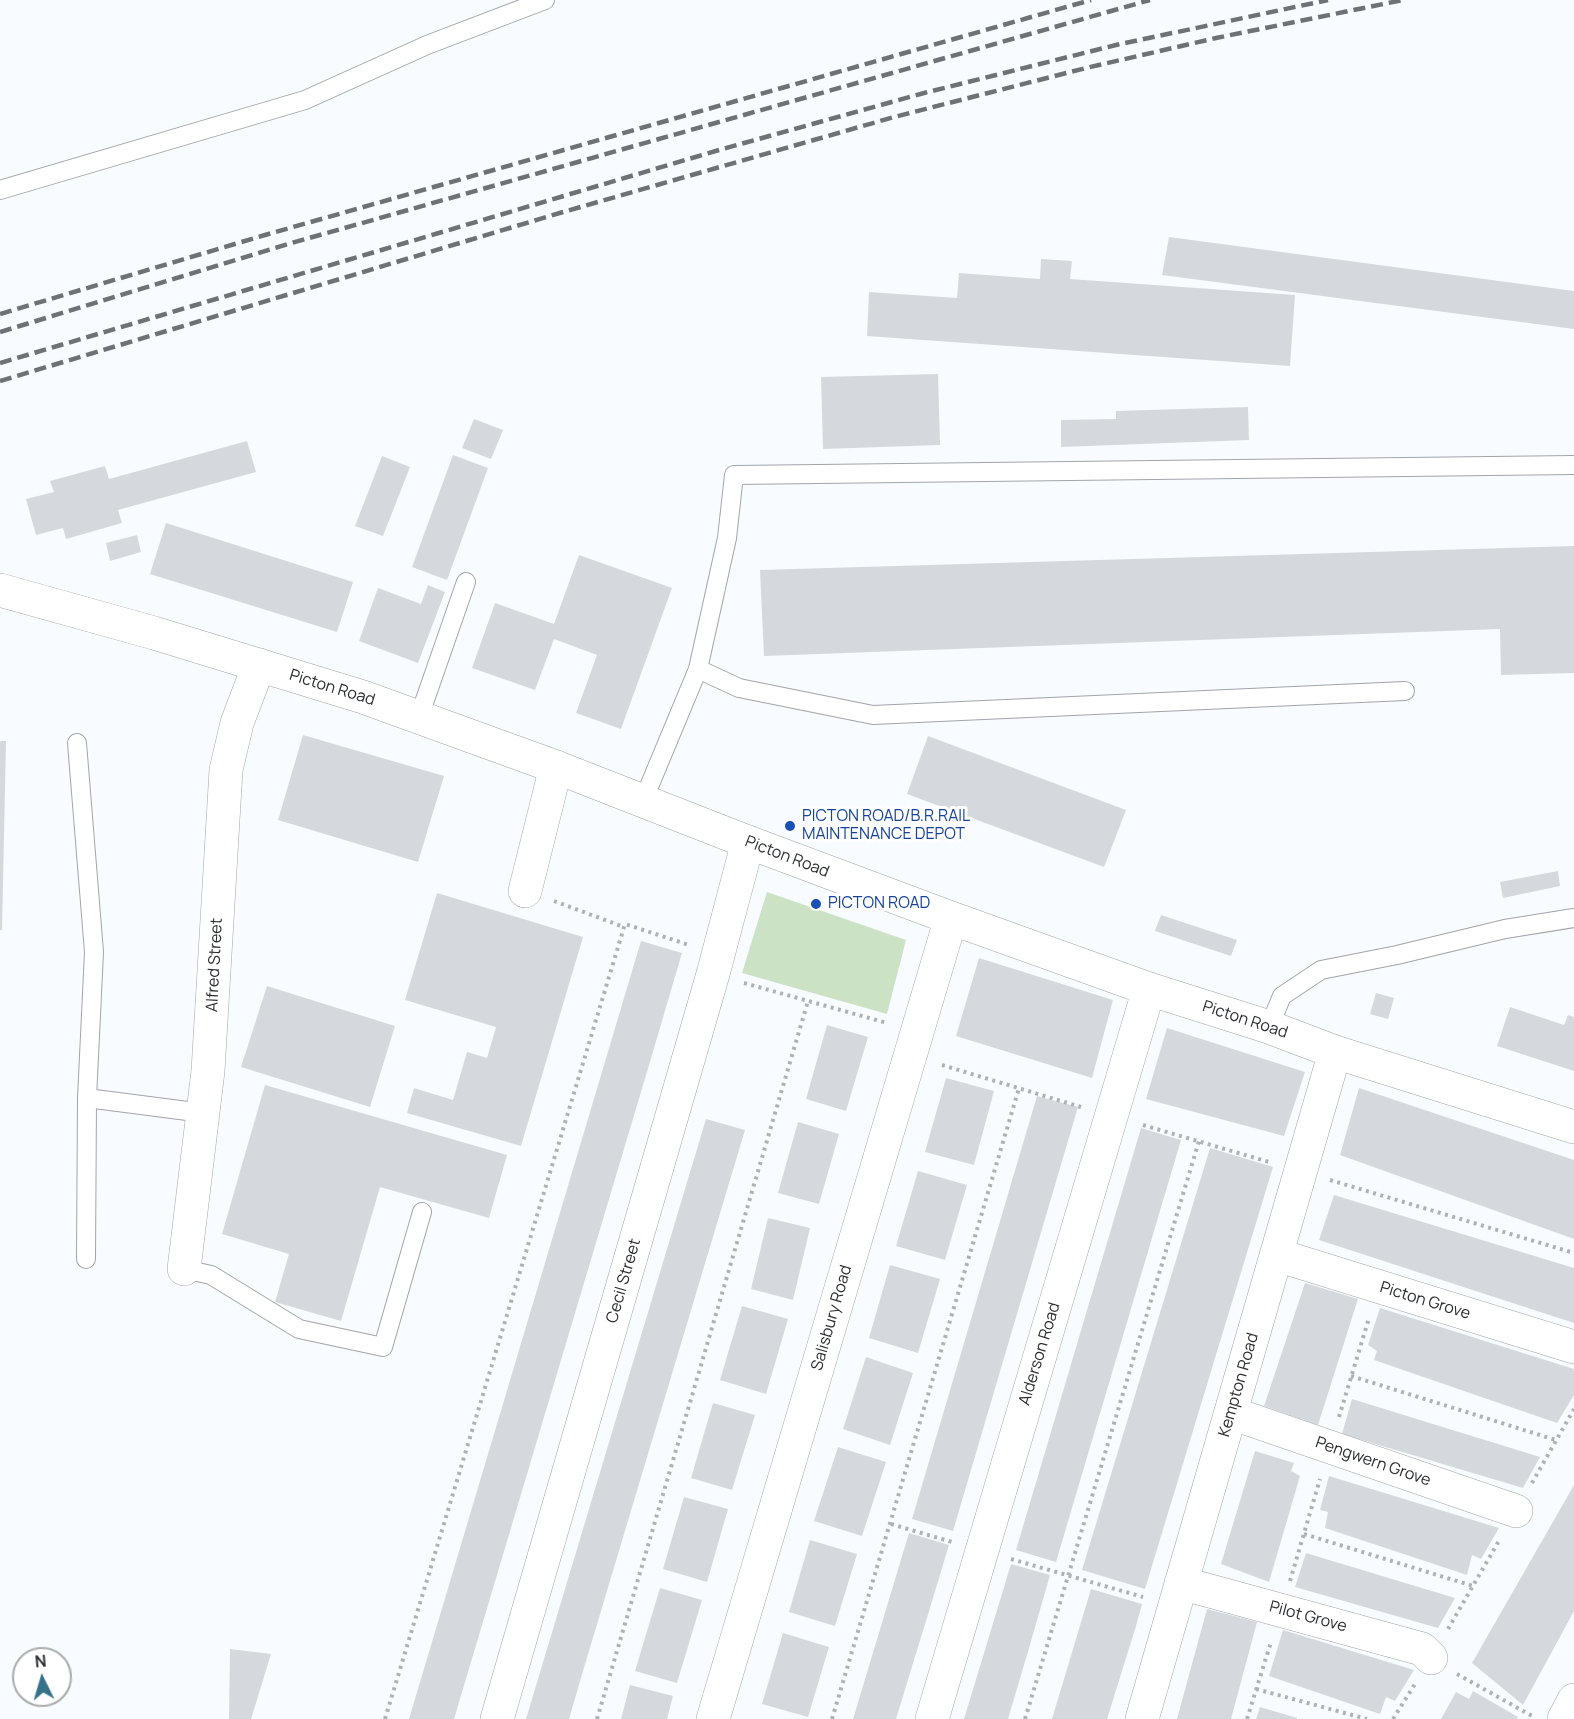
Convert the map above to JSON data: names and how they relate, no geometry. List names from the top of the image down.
{
  "streets": {
    "street": [
      "Picton Road",
      "Alfred Street",
      "Cecil Street",
      "Picton Grove",
      "Salisbury Road",
      "Alderson Road",
      "Kempton Road",
      "Pengwern Grove",
      "Pilot Grove"
    ]
  },
  "crossings": [
    ["Picton Road", "Alfred Street"],
    ["Picton Road", "Cecil Street"],
    ["Picton Road", "Salisbury Road"],
    ["Picton Road", "Alderson Road"],
    ["Picton Road", "Kempton Road"],
    ["Picton Grove", "Kempton Road"],
    ["Kempton Road", "Pengwern Grove"],
    ["Kempton Road", "Pilot Grove"]
  ],
  "places": ["PICTON ROAD/B.R.RAIL MAINTENANCE DEPOT", "PICTON ROAD"],
  "north": "top"
}
